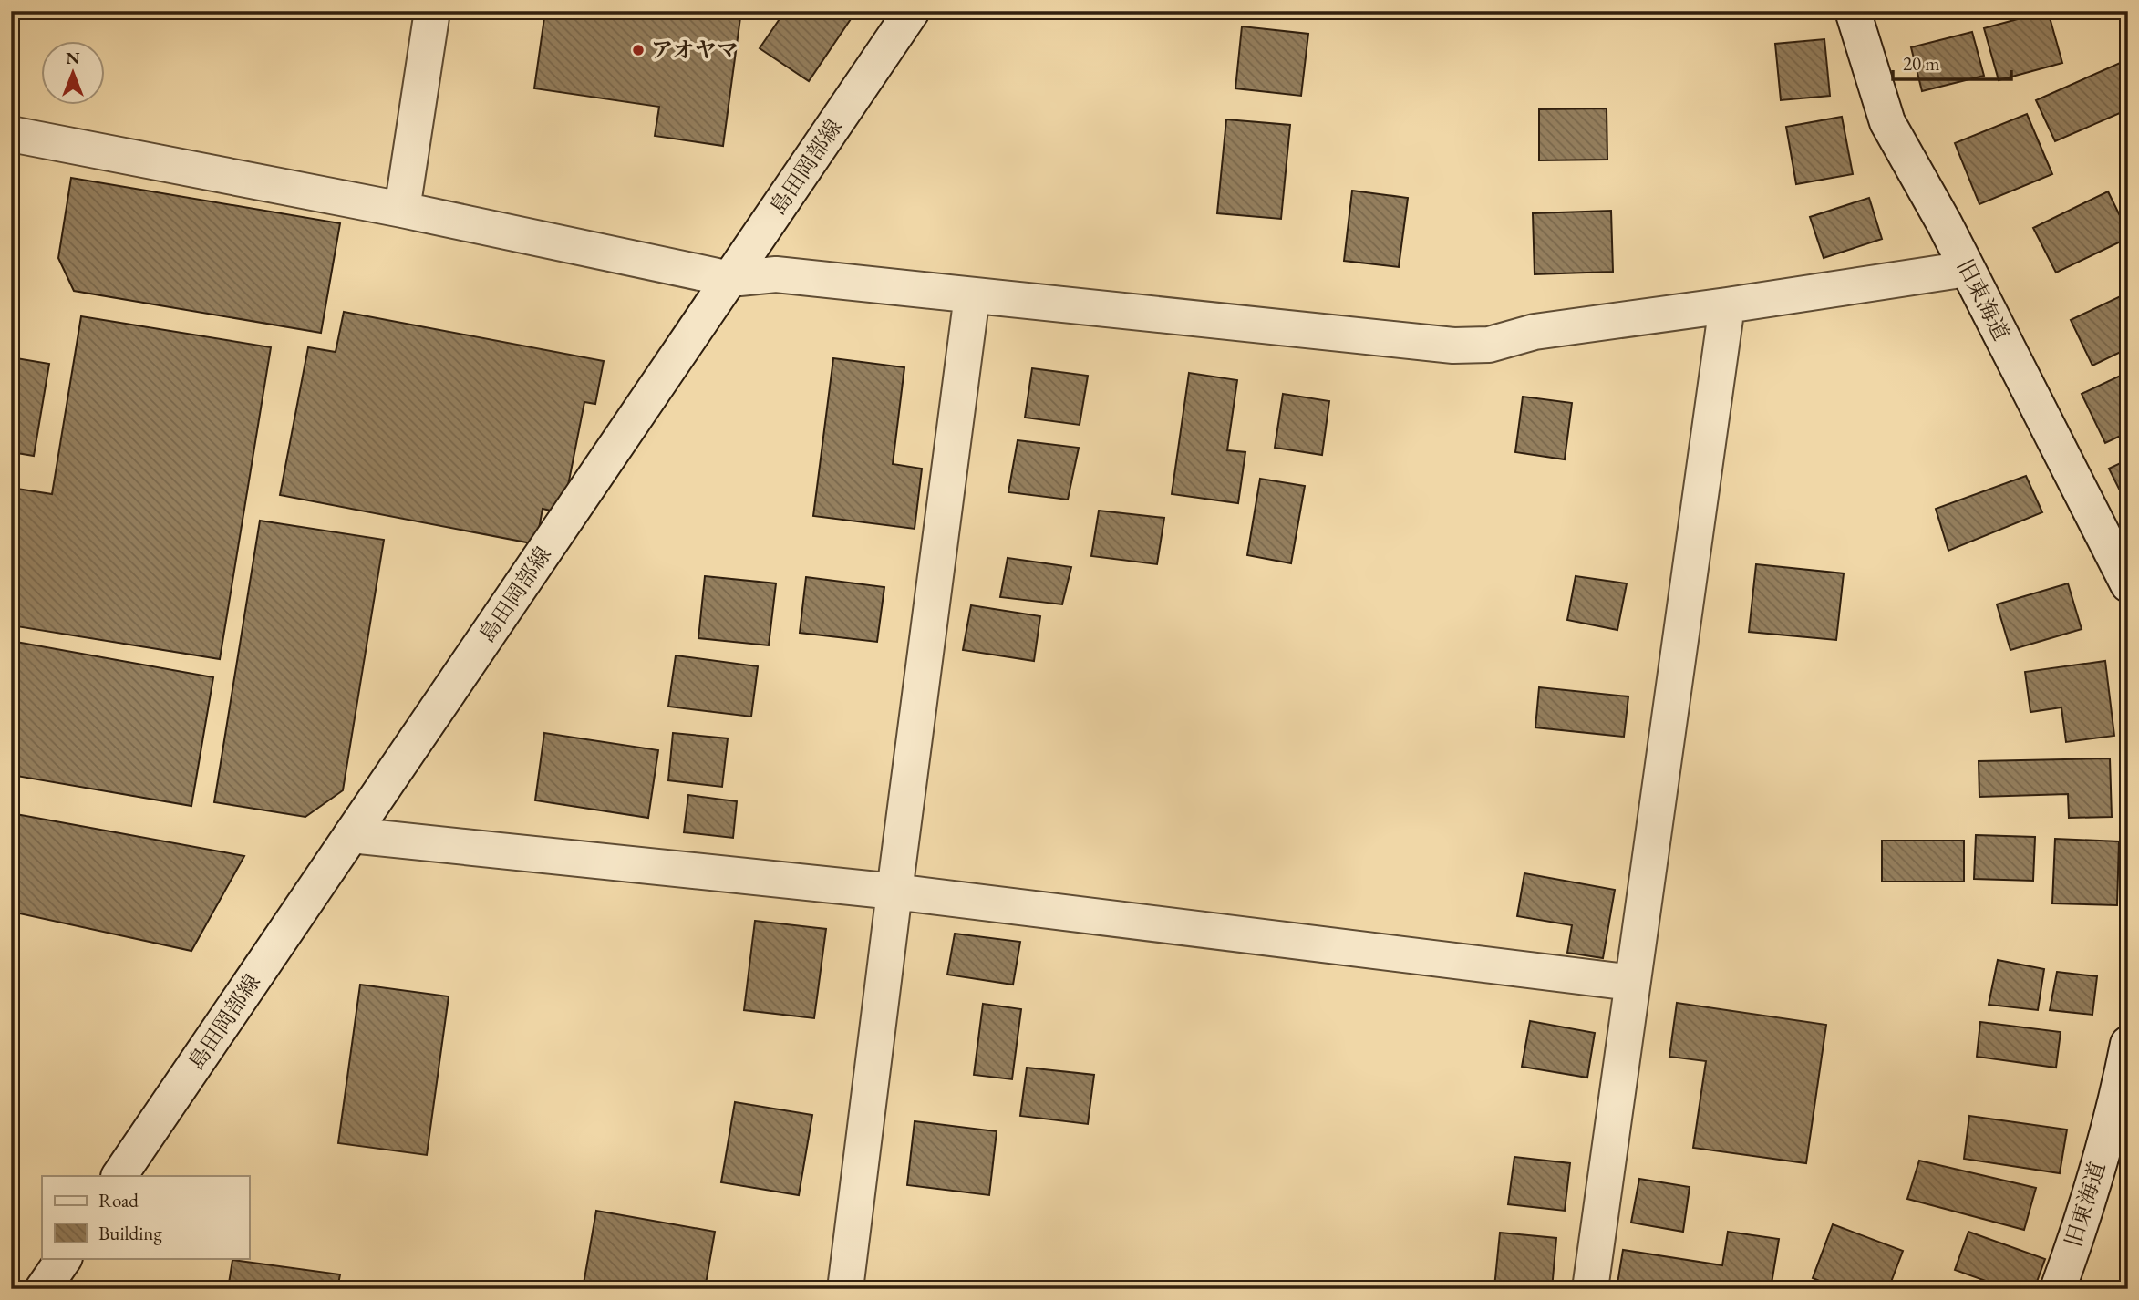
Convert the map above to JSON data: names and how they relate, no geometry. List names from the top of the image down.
{
  "streets": {
    "street": ["島田岡部線", "旧東海道"]
  },
  "places": ["アオヤマ"],
  "legend": ["Road", "Building"],
  "scale_bar": "20 m",
  "north": "top"
}
